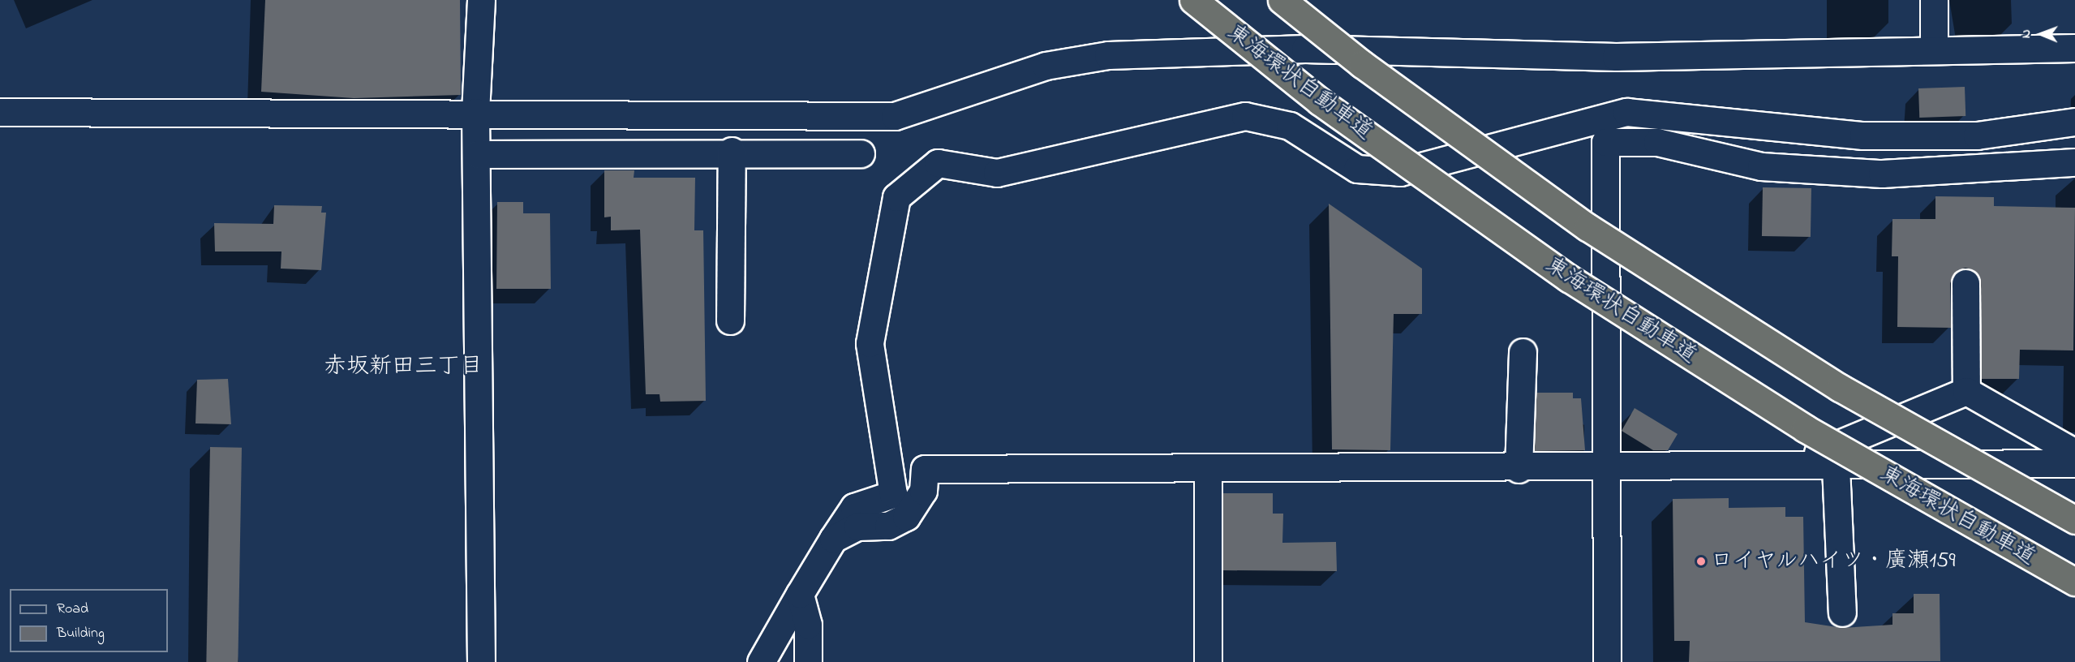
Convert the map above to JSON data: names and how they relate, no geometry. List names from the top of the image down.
{
  "streets": {
    "highway": ["東海環状自動車道"]
  },
  "districts": ["赤坂新田三丁目"],
  "places": ["ロイヤルハイツ・廣瀬159"],
  "legend": ["Road", "Building"],
  "north": "left"
}
